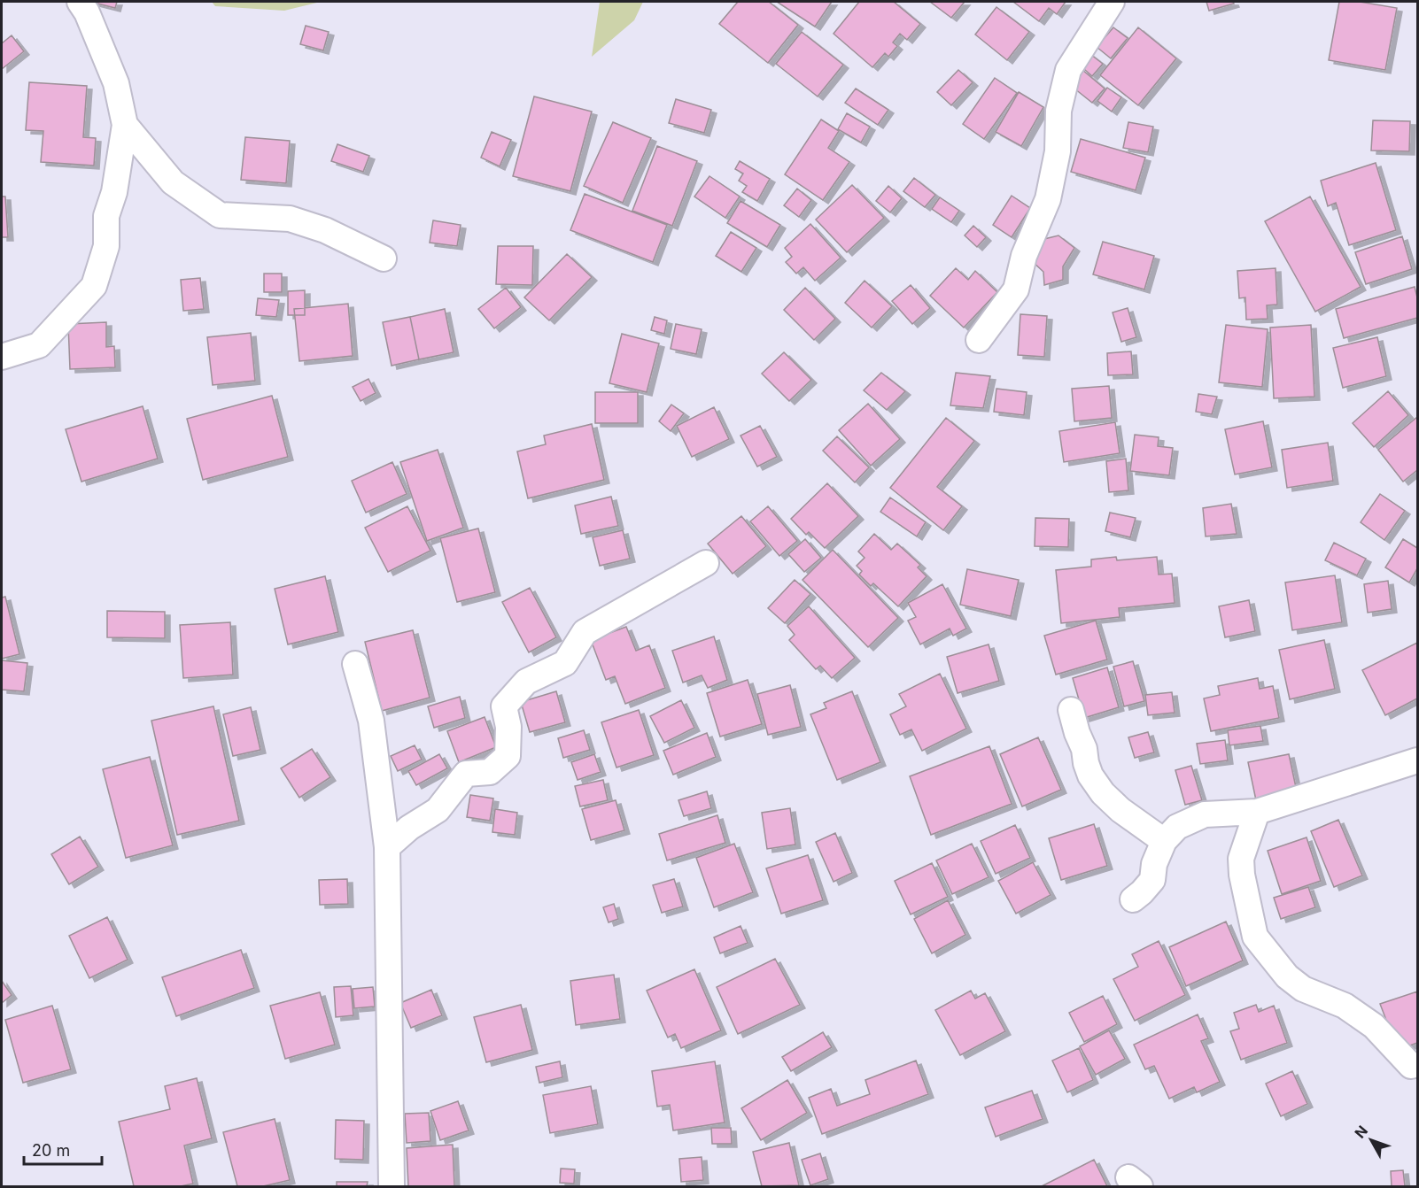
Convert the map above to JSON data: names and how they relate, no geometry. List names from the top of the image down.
{
  "scale_bar": "20 m",
  "north": "top left"
}
